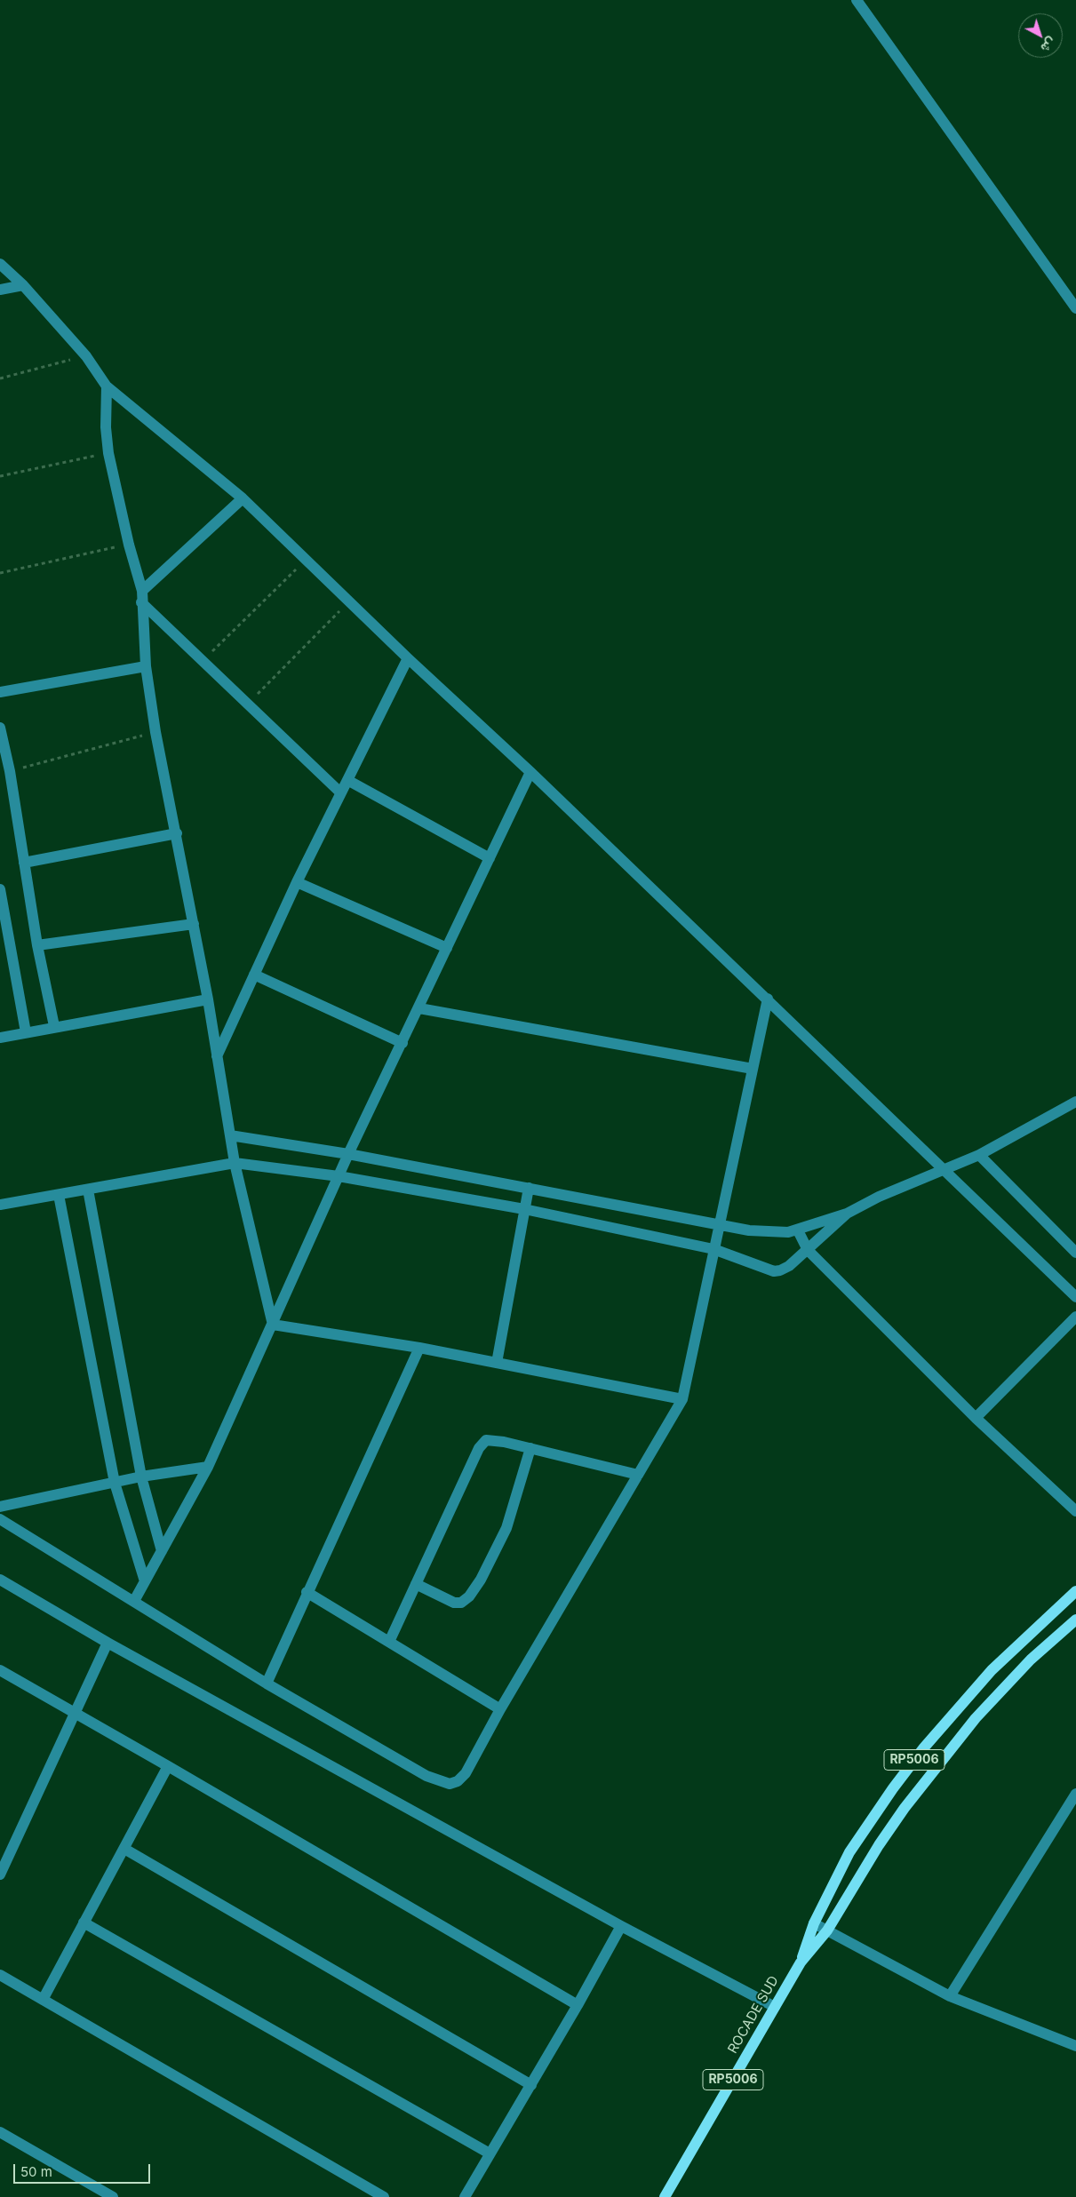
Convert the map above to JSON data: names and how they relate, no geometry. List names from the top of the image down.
{
  "streets": {
    "main road": ["RP5006", "ROCADE SUD"]
  },
  "crossings": [
    ["RP5006", "ROCADE SUD"]
  ],
  "scale_bar": "50 m",
  "north": "bottom right"
}
